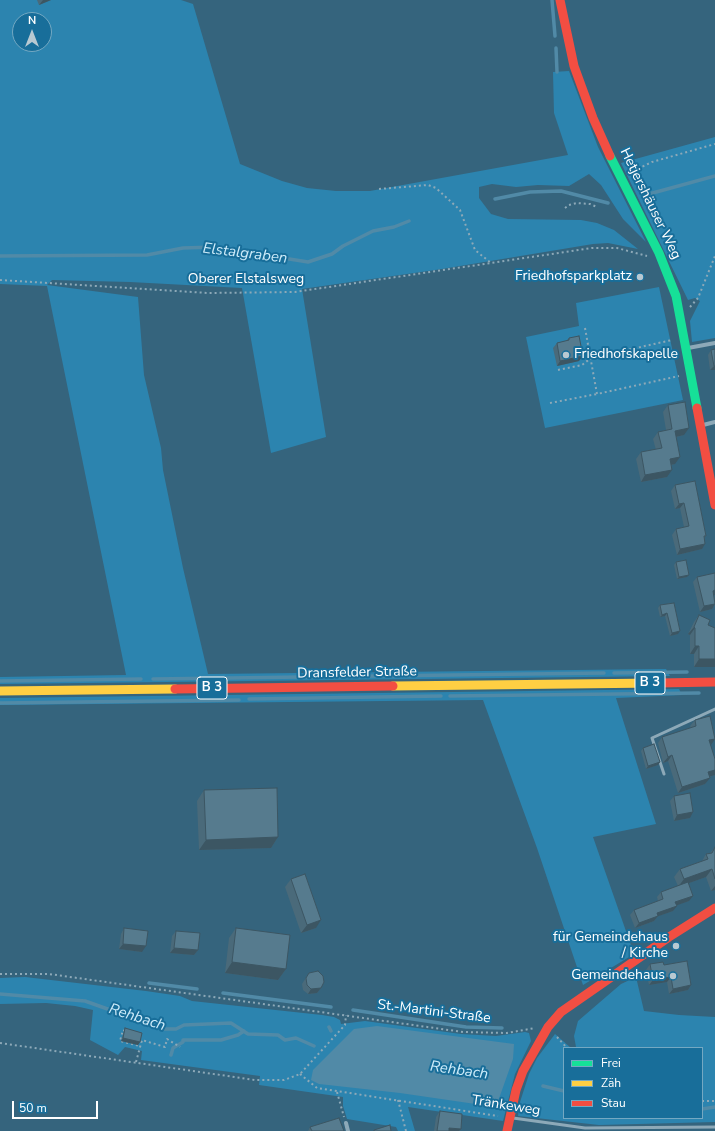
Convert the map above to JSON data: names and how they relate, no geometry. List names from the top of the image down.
{
  "streets": {
    "street": ["Hetjershäuser Weg", "Dransfelder Straße", "B 3"],
    "lane": ["Tränkeweg"],
    "path": ["Oberer Elstalsweg", "St.-Martini-Straße"]
  },
  "water": ["Elstalgraben", "Rehbach"],
  "places": [
    "Friedhofsparkplatz",
    "Friedhofskapelle",
    "für Gemeindehaus / Kirche",
    "Gemeindehaus"
  ],
  "legend": ["Frei", "Zäh", "Stau"],
  "scale_bar": "50 m",
  "north": "top"
}
